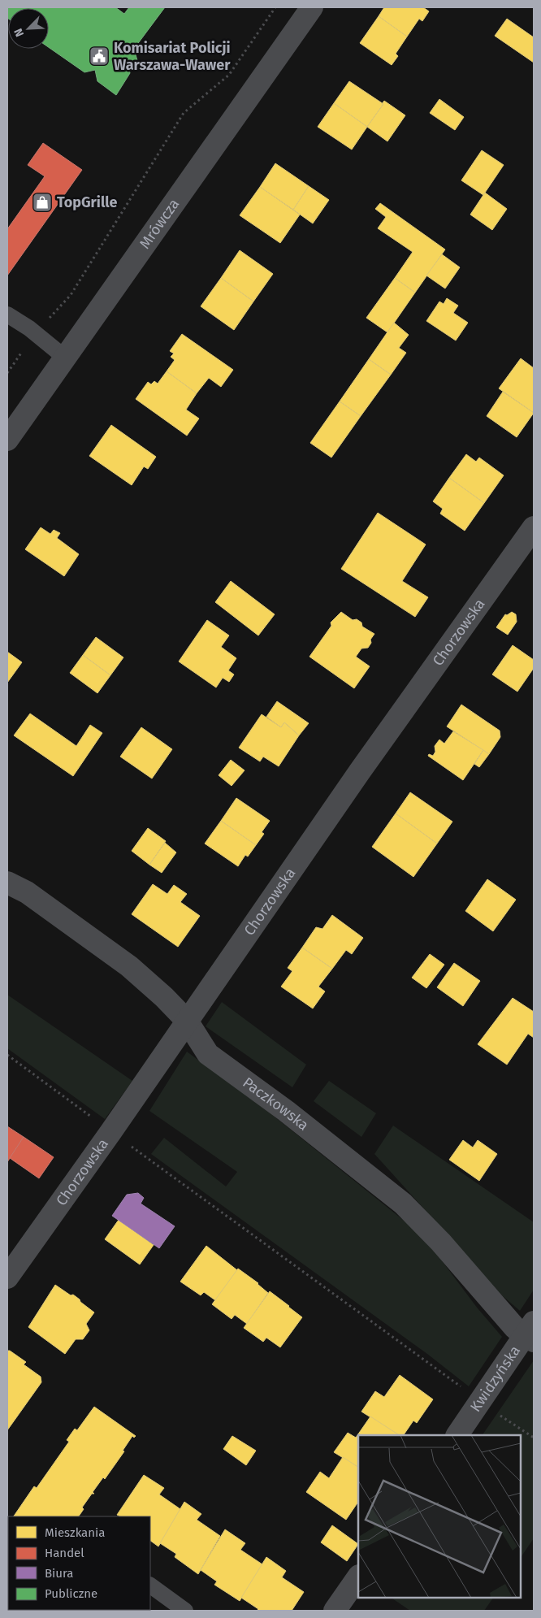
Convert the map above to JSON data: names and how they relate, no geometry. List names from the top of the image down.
{
  "streets": {
    "street": [
      "Mrówcza",
      "Chorzowska",
      "Paczkowska",
      "Kwidzyńska"
    ]
  },
  "crossings": [
    ["Chorzowska", "Paczkowska"],
    ["Paczkowska", "Kwidzyńska"]
  ],
  "places": {
    "public building": ["Komisariat Policji Warszawa-Wawer"],
    "shop": ["TopGrille"]
  },
  "legend": [
    "Mieszkania",
    "Handel",
    "Biura",
    "Publiczne"
  ],
  "north": "bottom left"
}
